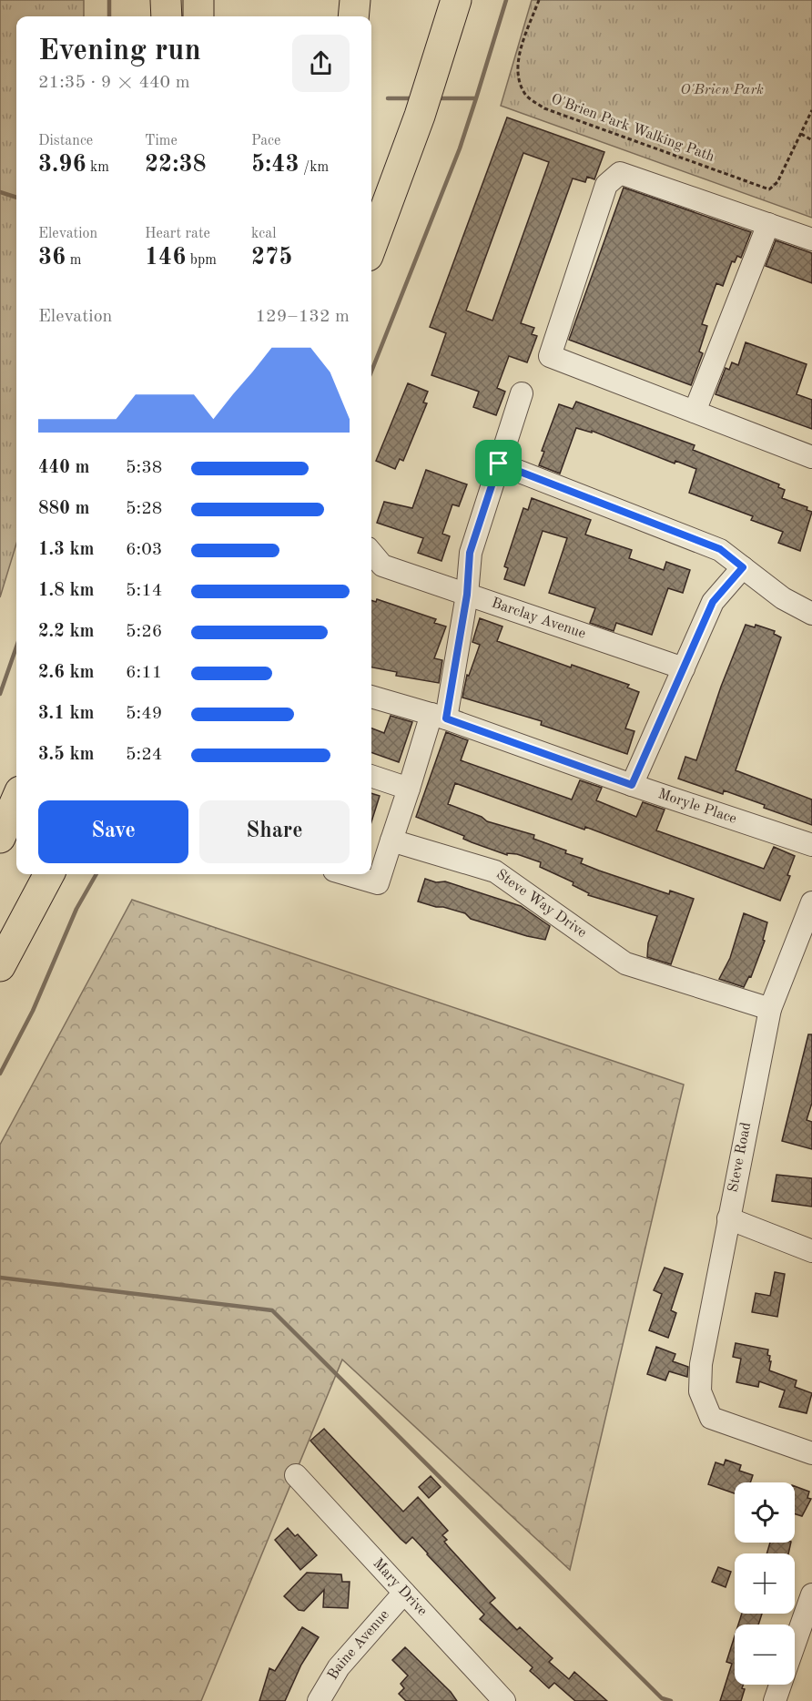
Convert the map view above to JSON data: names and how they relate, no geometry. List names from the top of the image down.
{
  "streets": {
    "street": [
      "Barclay Avenue",
      "Moryle Place",
      "Steve Way Drive",
      "Steve Road",
      "Mary Drive",
      "Baine Avenue"
    ],
    "path": ["O'Brien Park Walking Path"]
  },
  "crossings": [
    ["Steve Way Drive", "Steve Road"],
    ["Mary Drive", "Baine Avenue"]
  ],
  "parks": ["O'Brien Park"],
  "page": {
    "heading": ["Evening run", "21:35 · 9 × 440 m"],
    "stats": [
      ["Distance", "3.96 km"],
      ["Time", "22:38"],
      ["Pace", "5:43 /km"],
      ["Elevation", "36 m"],
      ["Heart rate", "146 bpm"],
      ["kcal", "275"]
    ],
    "chart": ["Elevation", "129–132 m"],
    "list": [
      {
        "name": "440 m",
        "note": "5:38"
      },
      {
        "name": "880 m",
        "note": "5:28"
      },
      {
        "name": "1.3 km",
        "note": "6:03"
      },
      {
        "name": "1.8 km",
        "note": "5:14"
      },
      {
        "name": "2.2 km",
        "note": "5:26"
      },
      {
        "name": "2.6 km",
        "note": "6:11"
      },
      {
        "name": "3.1 km",
        "note": "5:49"
      },
      {
        "name": "3.5 km",
        "note": "5:24"
      }
    ],
    "buttons": ["Save", "Share"],
    "map_buttons": ["+", "−"]
  }
}
